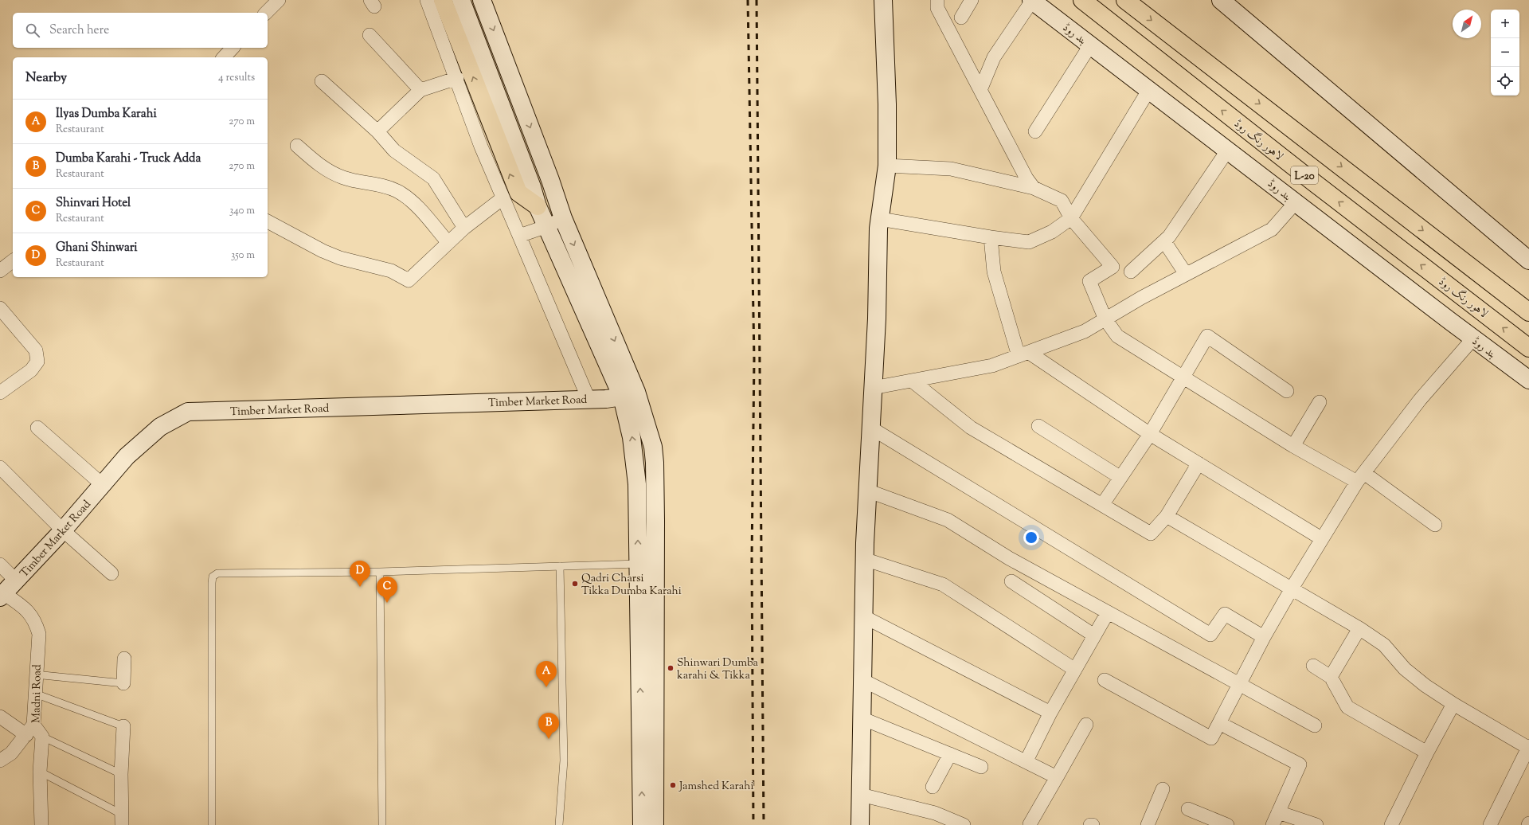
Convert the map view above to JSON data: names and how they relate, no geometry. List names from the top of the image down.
{
  "streets": {
    "highway": ["لاہور رنگ روڈ", "L-20"],
    "main road": ["بند روڈ", "Timber Market Road"],
    "street": ["Madni Road"]
  },
  "crossings": [
    ["Timber Market Road", "Madni Road"]
  ],
  "places": ["Qadri Charsi Tikka Dumba Karahi", "Shinwari Dumba karahi & Tikka", "Jamshed Karahi"],
  "north": "top right",
  "page": {
    "map_buttons": ["+", "−"],
    "search": "Search here",
    "heading": ["Nearby", "4 results"],
    "list": [
      {
        "mark": "A",
        "name": "Ilyas Dumba Karahi",
        "note": "Restaurant",
        "value": "270 m"
      },
      {
        "mark": "B",
        "name": "Dumba Karahi - Truck Adda",
        "note": "Restaurant",
        "value": "270 m"
      },
      {
        "mark": "C",
        "name": "Shinvari Hotel",
        "note": "Restaurant",
        "value": "340 m"
      },
      {
        "mark": "D",
        "name": "Ghani Shinwari",
        "note": "Restaurant",
        "value": "350 m"
      }
    ],
    "pins": [
      "D",
      "C",
      "A",
      "B"
    ]
  }
}
